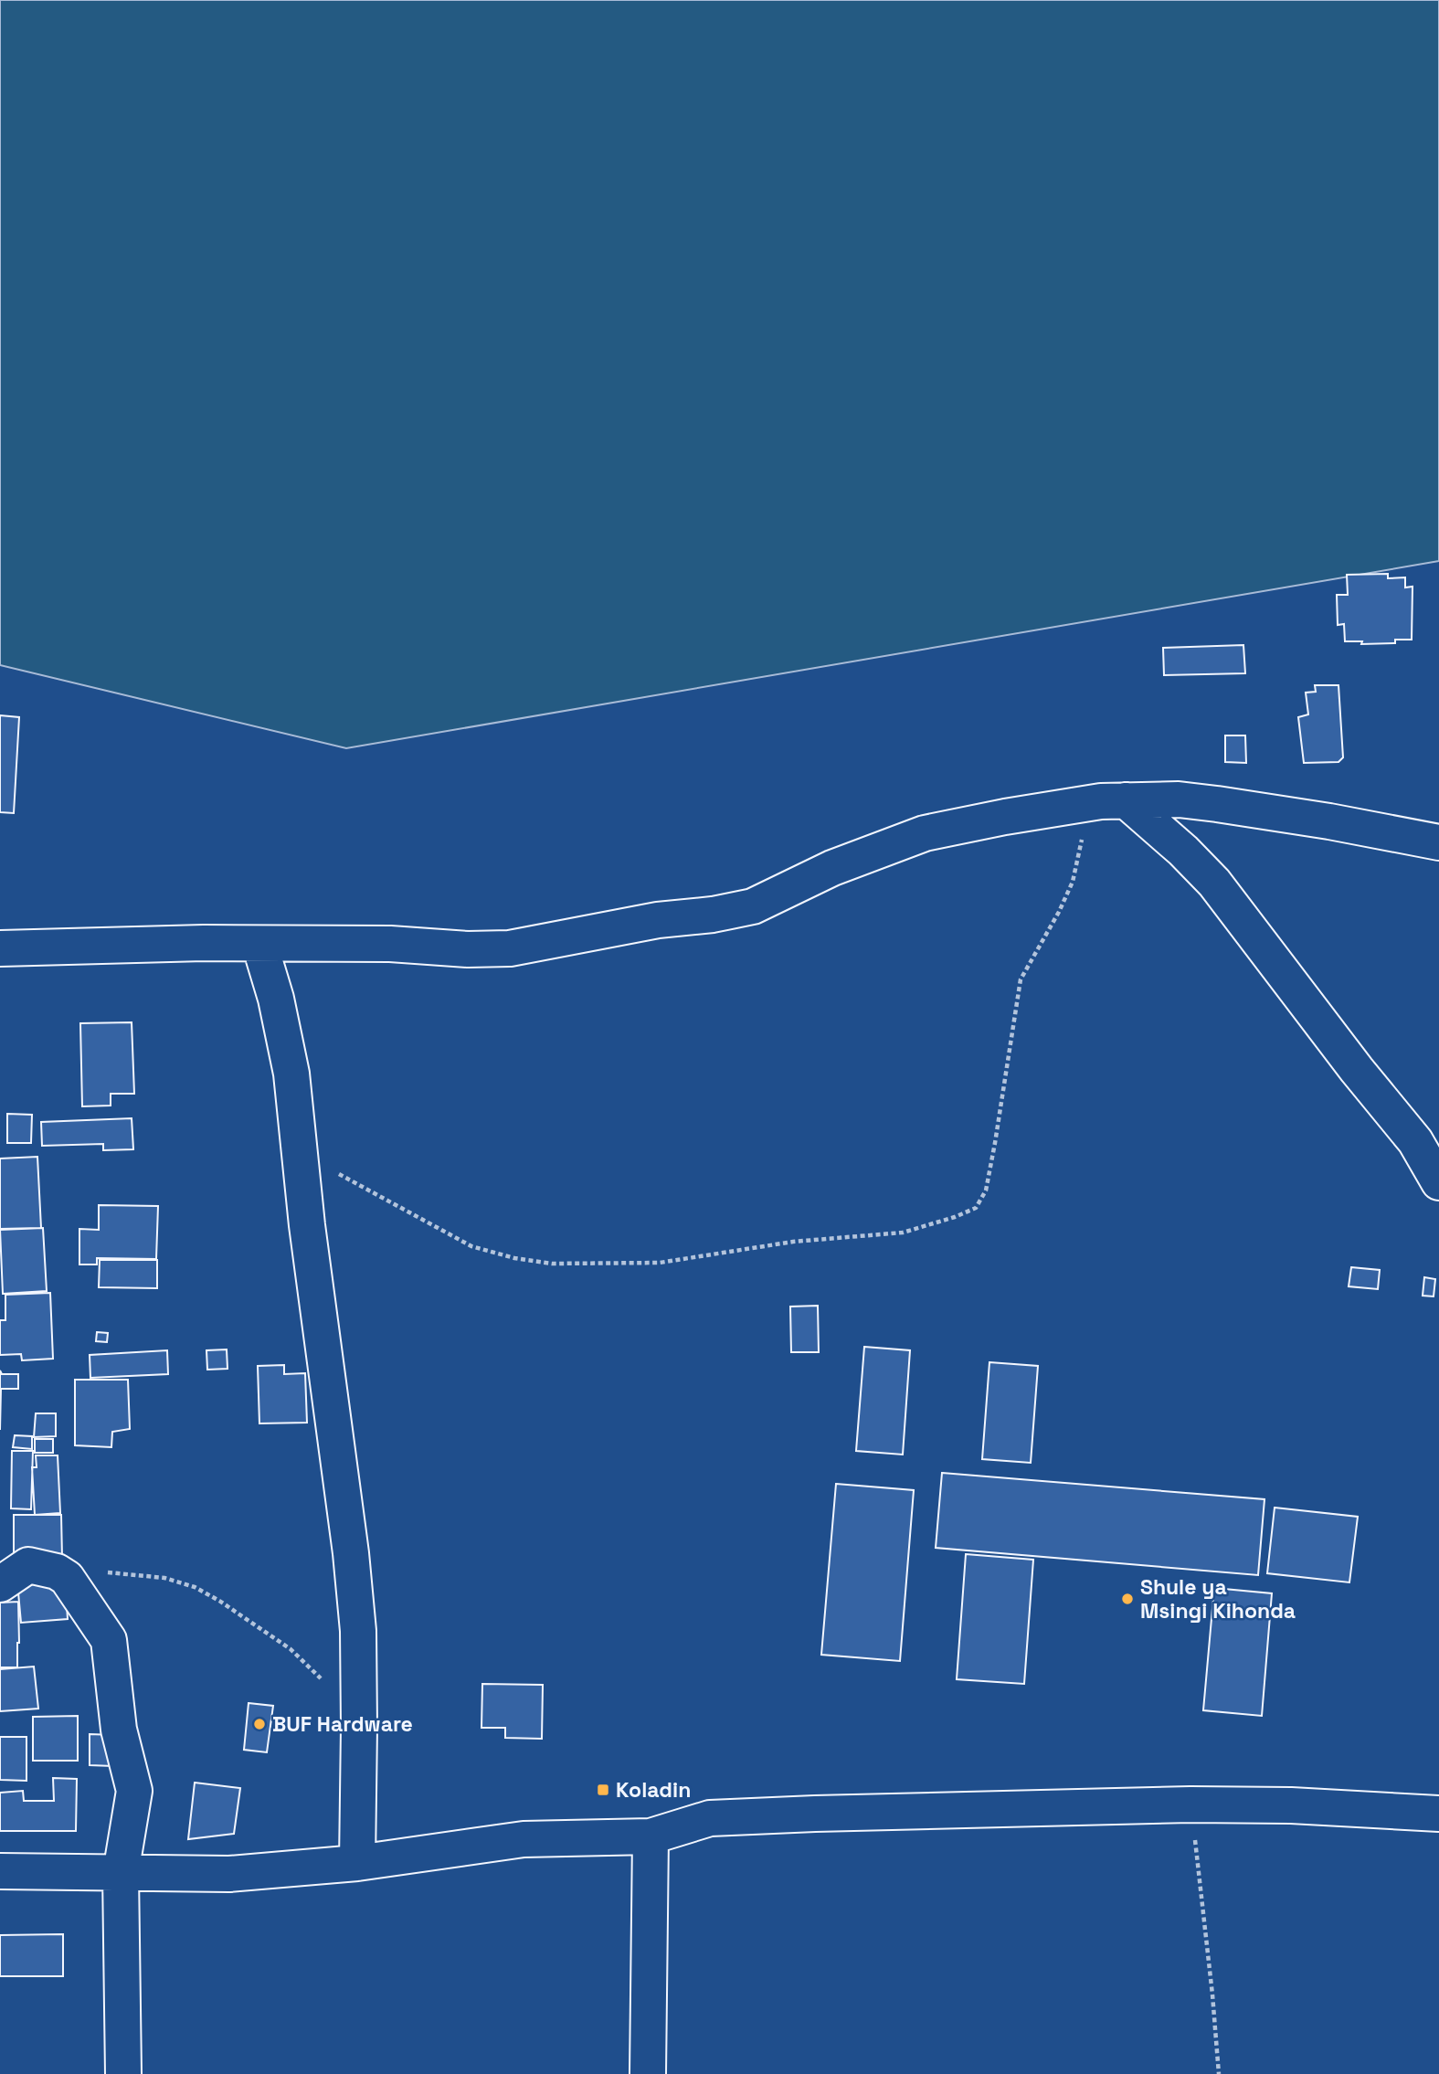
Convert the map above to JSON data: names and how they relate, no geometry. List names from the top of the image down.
{
  "places": {
    "other": ["Shule ya Msingi Kihonda", "BUF Hardware"],
    "transit": ["Koladin"]
  }
}
